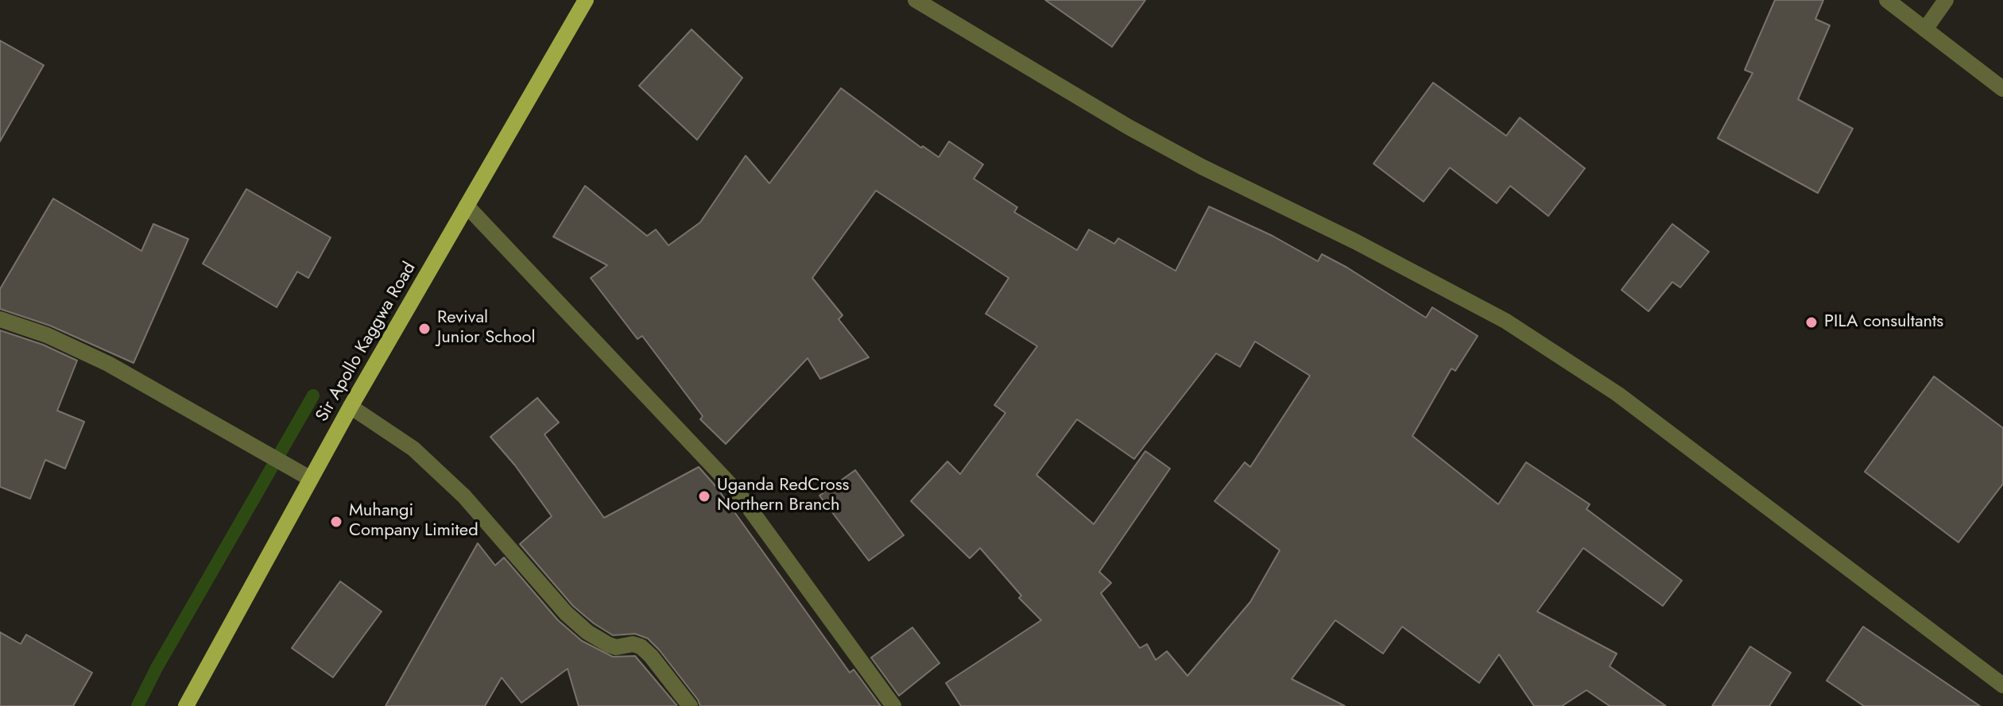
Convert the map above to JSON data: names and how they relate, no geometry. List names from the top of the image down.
{
  "streets": {
    "main road": ["Sir Apollo Kaggwa Road"]
  },
  "places": [
    "PILA consultants",
    "Revival Junior School",
    "Uganda RedCross Northern Branch",
    "Muhangi Company Limited"
  ]
}
